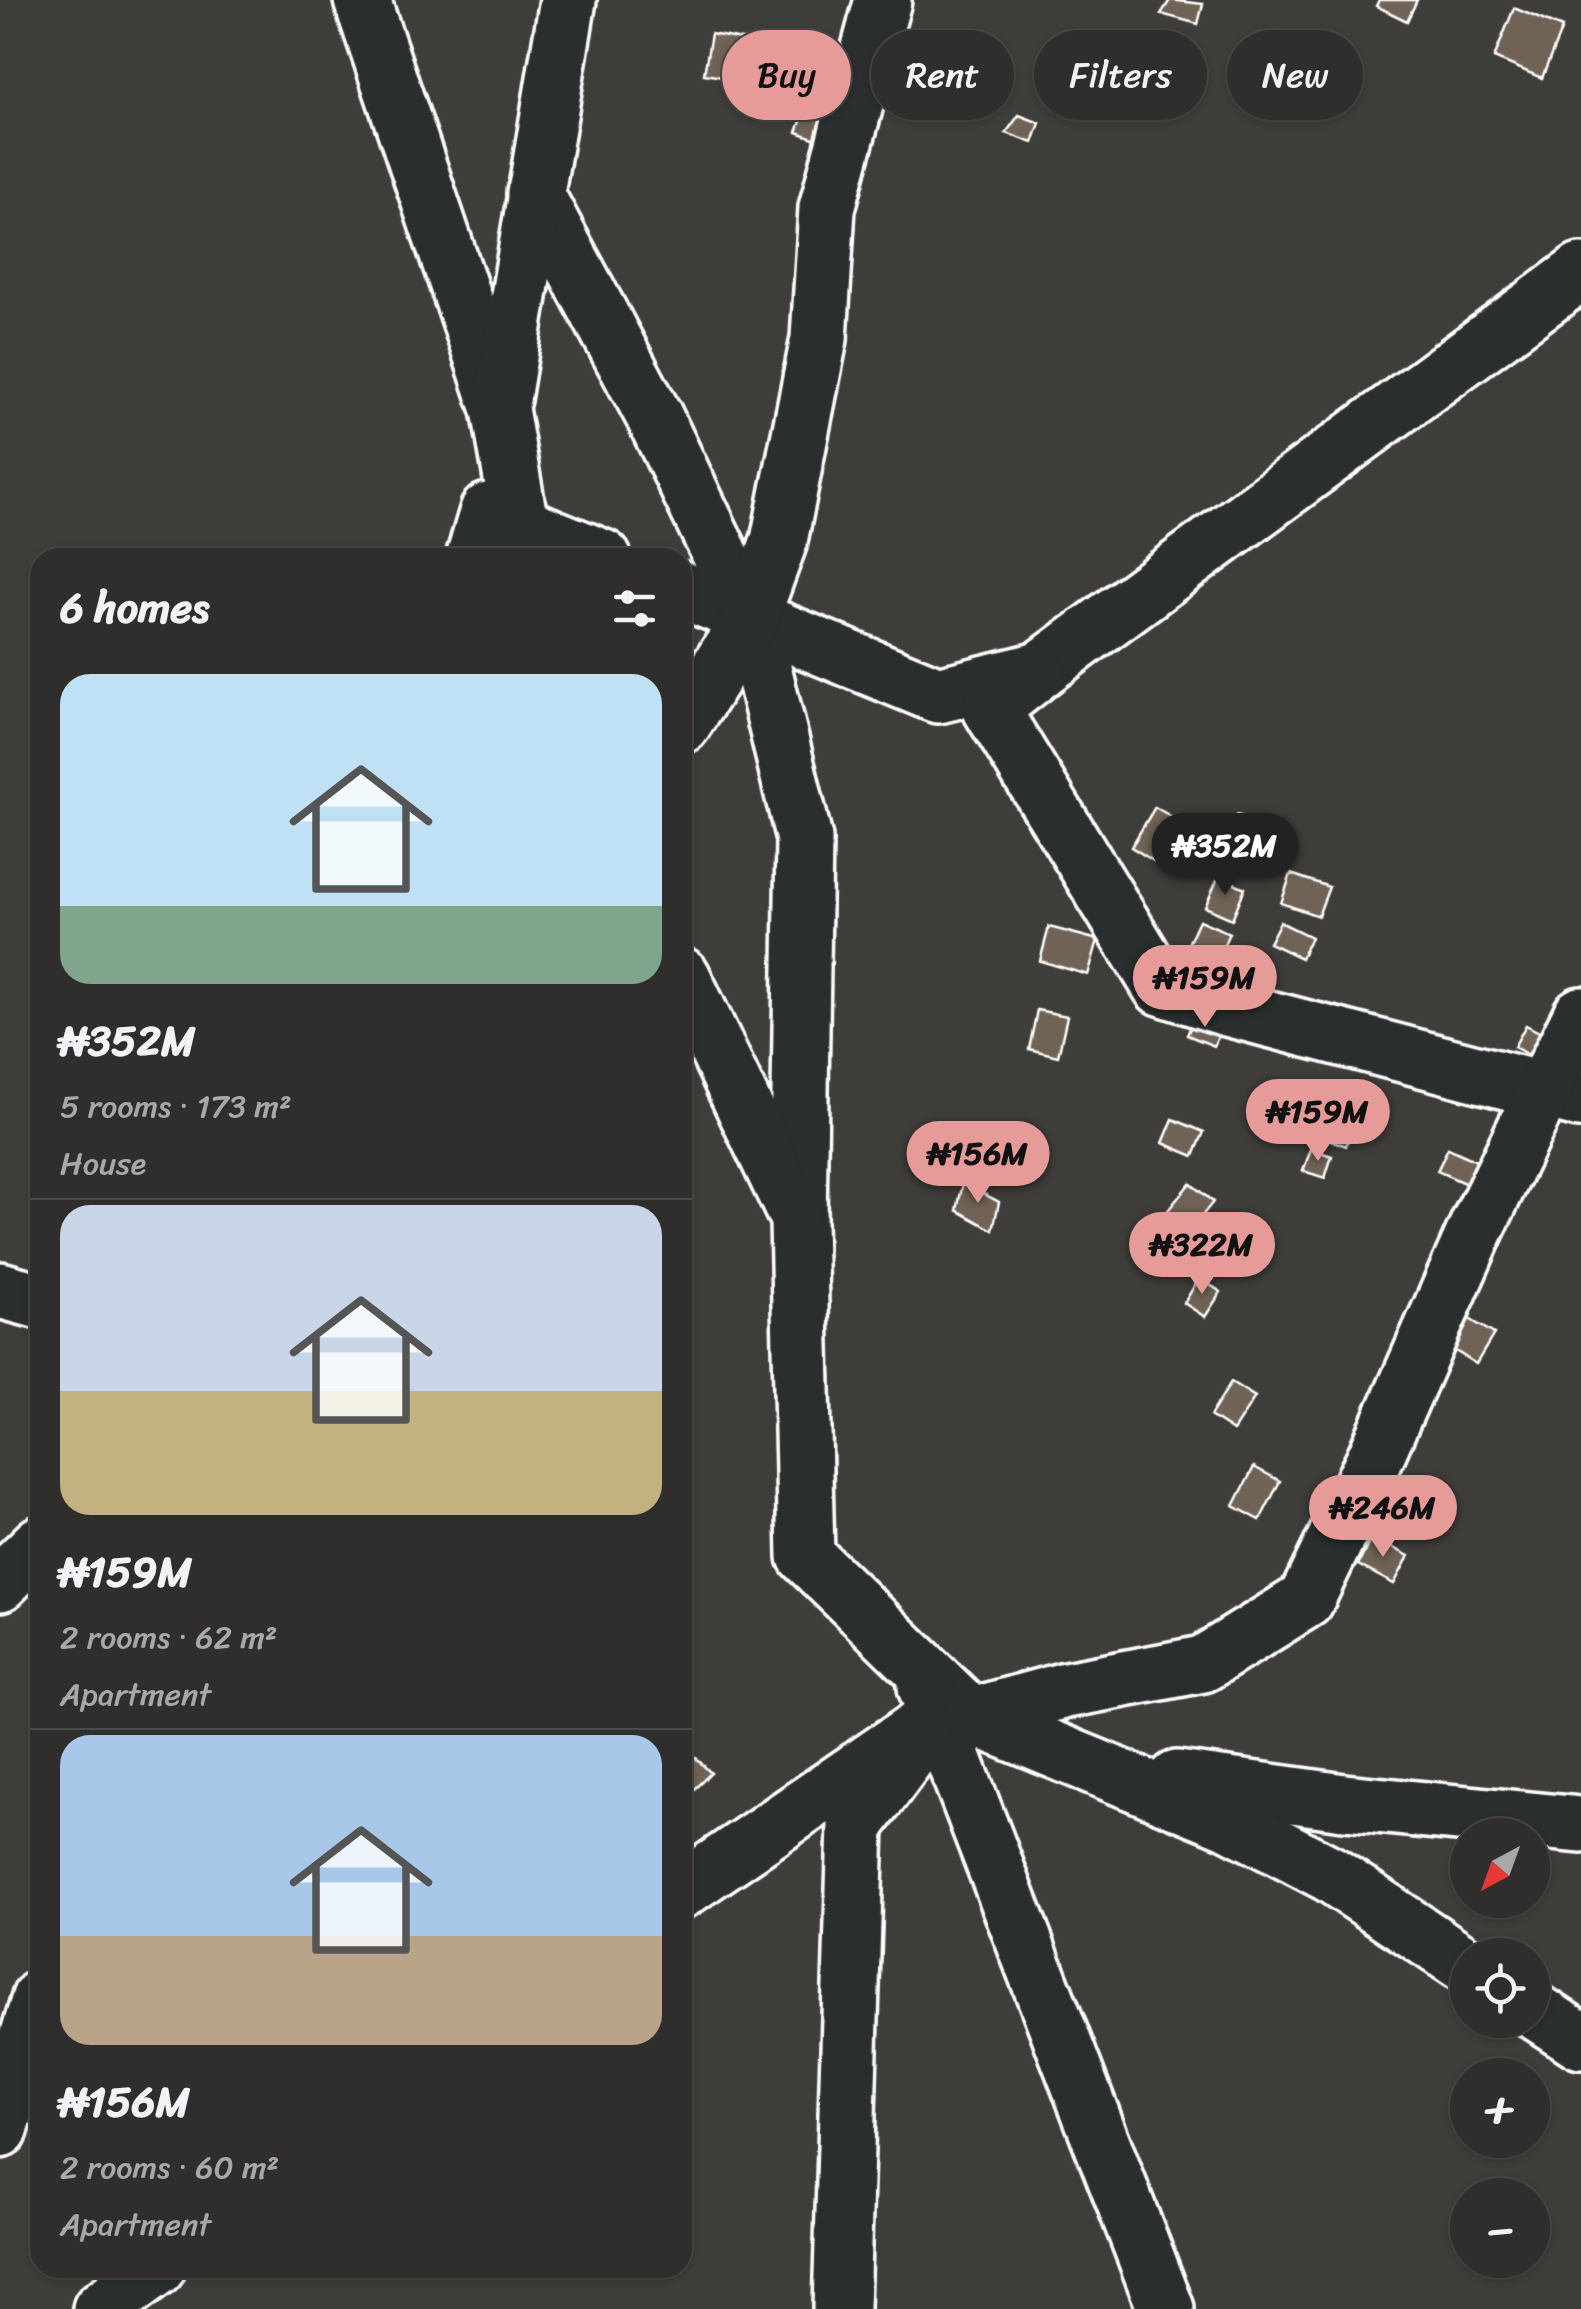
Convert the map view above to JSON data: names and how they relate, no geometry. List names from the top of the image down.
{
  "north": "bottom left",
  "page": {
    "chip": [
      "Buy",
      "Rent",
      "Filters",
      "New"
    ],
    "heading": "6 homes",
    "list": [
      {
        "name": "₦352M",
        "note": "5 rooms · 173 m² · House"
      },
      {
        "name": "₦159M",
        "note": "2 rooms · 62 m² · Apartment"
      },
      {
        "name": "₦156M",
        "note": "2 rooms · 60 m² · Apartment"
      }
    ],
    "price": [
      "₦352M",
      "₦159M",
      "₦159M",
      "₦156M",
      "₦322M",
      "₦246M"
    ],
    "map_buttons": ["+", "−"]
  }
}
